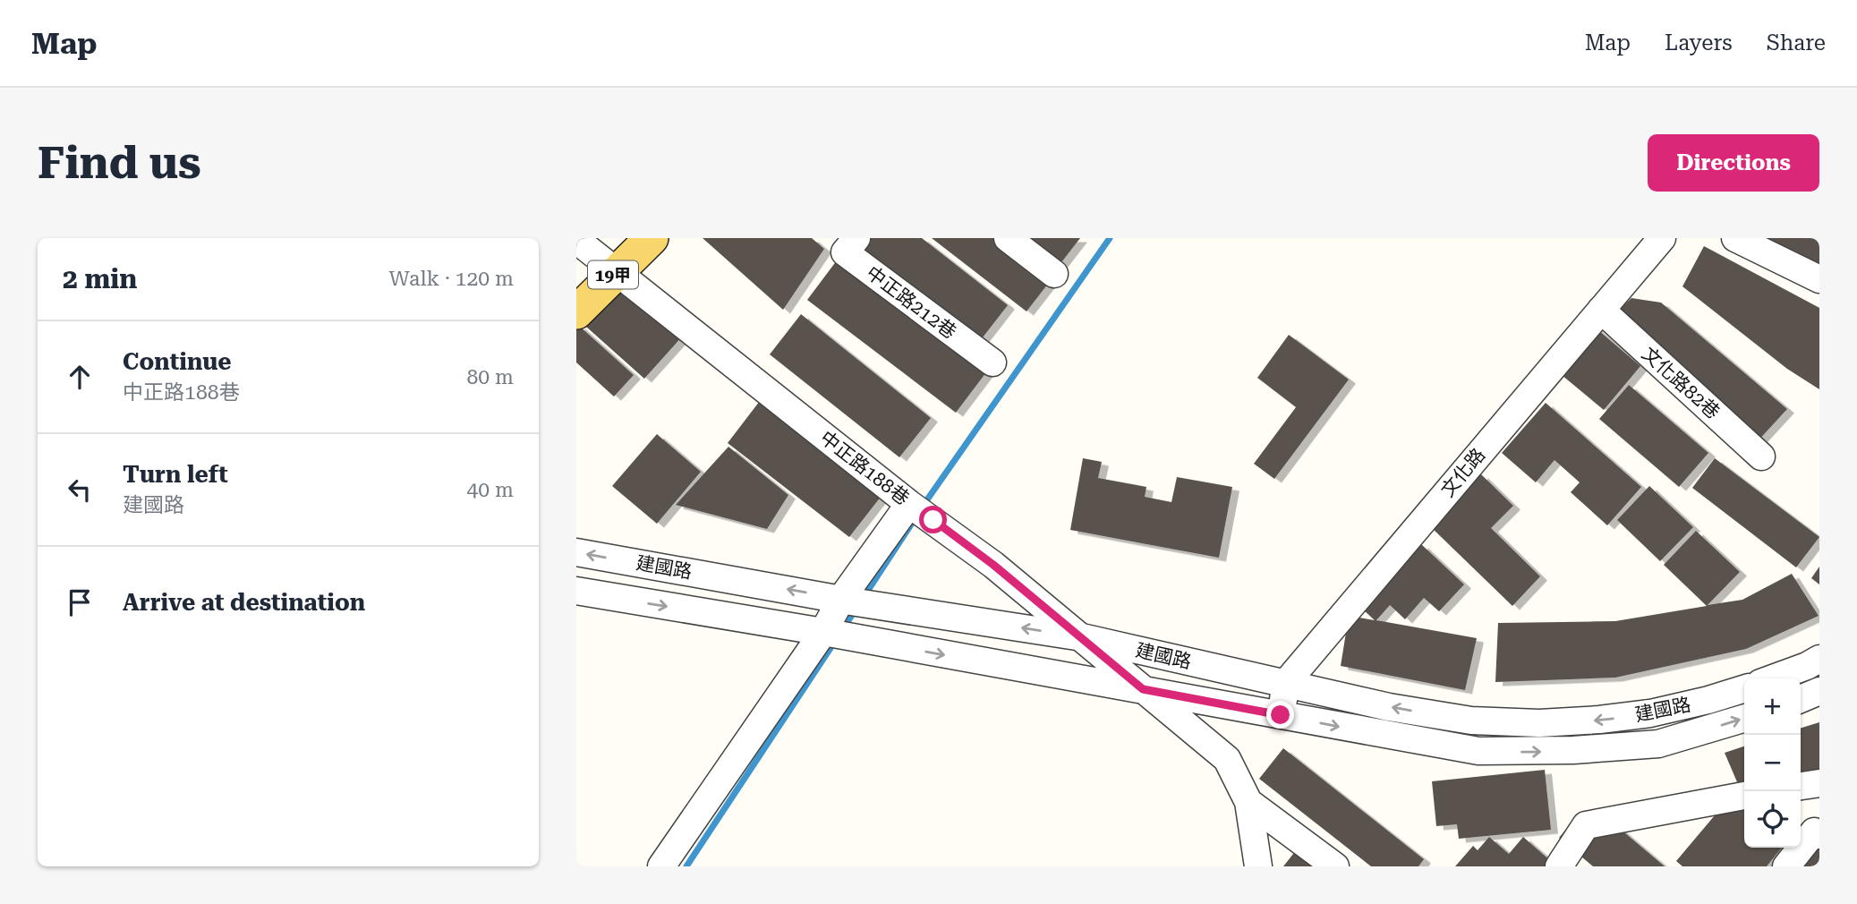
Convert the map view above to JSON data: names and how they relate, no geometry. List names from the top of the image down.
{
  "streets": {
    "main road": ["19甲"],
    "street": [
      "中正路212巷",
      "文化路82巷",
      "中正路188巷",
      "文化路",
      "建國路"
    ]
  },
  "crossings": [
    ["19甲", "中正路188巷"],
    ["文化路82巷", "文化路"],
    ["中正路188巷", "建國路"],
    ["文化路", "建國路"]
  ],
  "page": {
    "header": "Map",
    "nav": ["Map", "Layers", "Share"],
    "buttons": "Directions",
    "title": "Find us",
    "heading": ["2 min", "Walk · 120 m"],
    "list": [
      ["Continue", "中正路188巷", "80 m"],
      ["Turn left", "建國路", "40 m"],
      "Arrive at destination"
    ],
    "map_buttons": ["+", "−"]
  }
}
